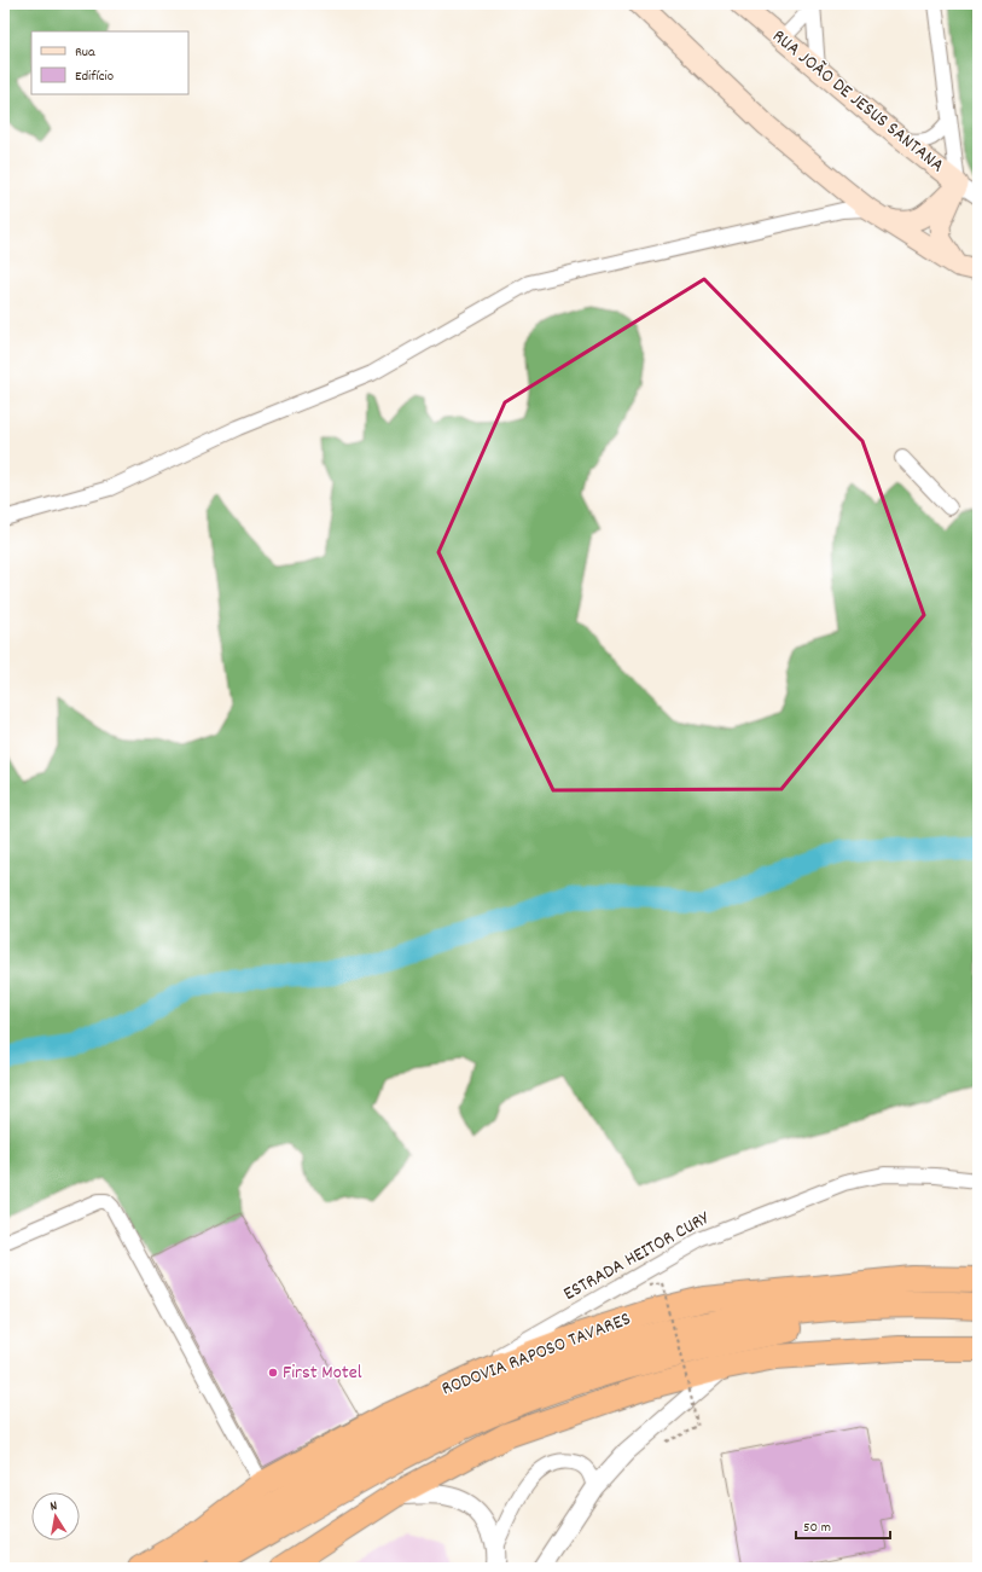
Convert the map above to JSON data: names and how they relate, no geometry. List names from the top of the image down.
{
  "streets": {
    "highway": ["RODOVIA RAPOSO TAVARES"],
    "main road": ["RUA JOÃO DE JESUS SANTANA"],
    "street": ["ESTRADA HEITOR CURY"]
  },
  "crossings": [
    ["ESTRADA HEITOR CURY", "RODOVIA RAPOSO TAVARES"]
  ],
  "places": ["First Motel"],
  "legend": ["Rua", "Edifício"],
  "scale_bar": "50 m",
  "north": "top"
}
